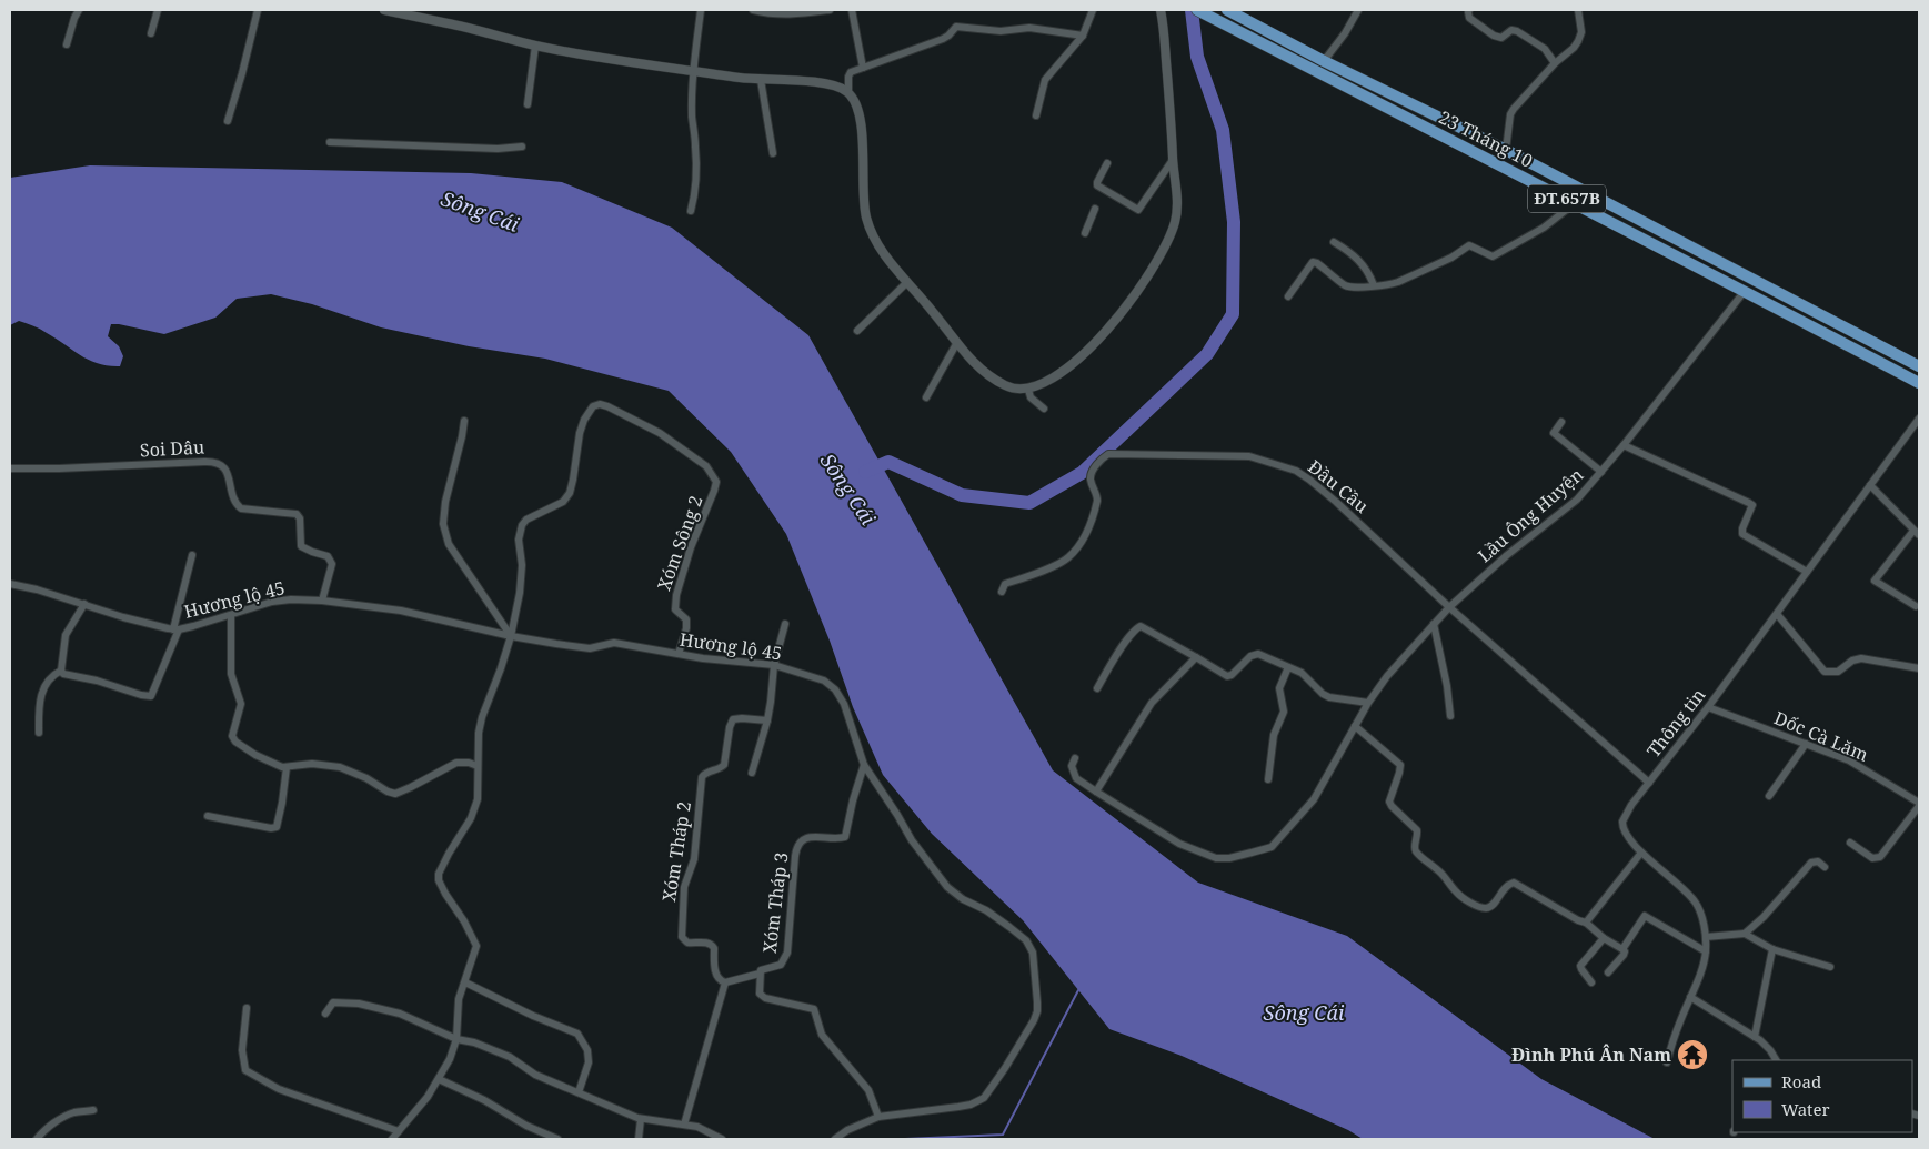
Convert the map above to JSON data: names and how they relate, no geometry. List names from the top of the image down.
{
  "streets": {
    "main road": ["23 Tháng 10", "ĐT.657B"],
    "street": [
      "Soi Dâu",
      "Đầu Cầu",
      "Lầu Ông Huyện",
      "Xóm Sông 2",
      "Hương lộ 45",
      "Thông tin",
      "Dốc Cà Lăm",
      "Xóm Tháp 2",
      "Xóm Tháp 3"
    ]
  },
  "crossings": [
    ["23 Tháng 10", "Lầu Ông Huyện"],
    ["Soi Dâu", "Hương lộ 45"],
    ["Đầu Cầu", "Lầu Ông Huyện"],
    ["Đầu Cầu", "Thông tin"],
    ["Xóm Sông 2", "Hương lộ 45"],
    ["Hương lộ 45", "Xóm Tháp 3"],
    ["Thông tin", "Dốc Cà Lăm"],
    ["Xóm Tháp 2", "Xóm Tháp 3"]
  ],
  "water": ["Sông Cái"],
  "places": {
    "temple": ["Đình Phú Ân Nam"]
  },
  "legend": ["Road", "Water"]
}
